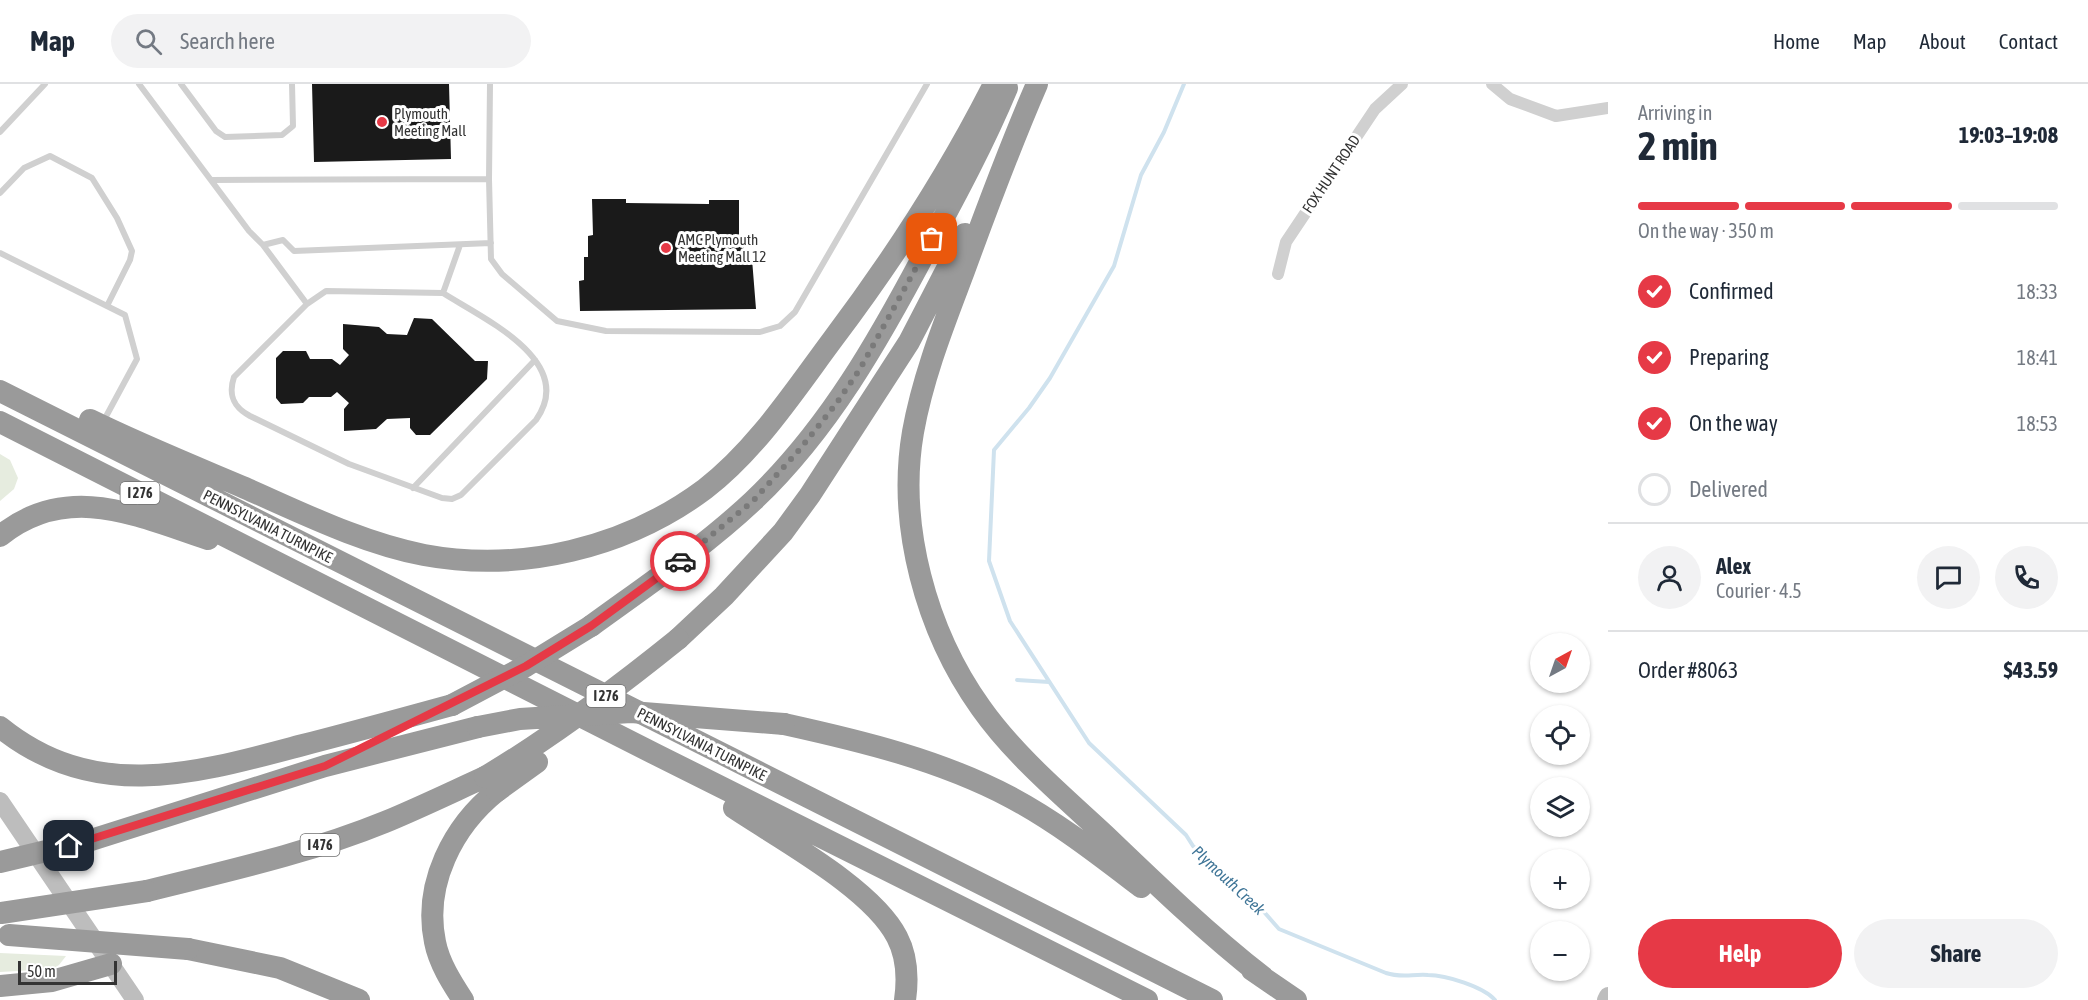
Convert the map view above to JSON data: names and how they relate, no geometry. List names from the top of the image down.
{
  "streets": {
    "highway": ["I 276", "PENNSYLVANIA TURNPIKE", "I 476"],
    "street": ["FOX HUNT ROAD"]
  },
  "water": ["Plymouth Creek"],
  "places": ["Plymouth Meeting Mall", "AMC Plymouth Meeting Mall 12"],
  "scale_bar": "50 m",
  "north": "top right",
  "page": {
    "header": "Map",
    "search": "Search here",
    "nav": [
      "Home",
      "Map",
      "About",
      "Contact"
    ],
    "heading": ["2 min", "Arriving in", "19:03–19:08"],
    "panel": [
      "Alex",
      "Courier · 4.5",
      "Order #8063",
      "$43.59"
    ],
    "bar": "On the way · 350 m",
    "list": [
      ["Confirmed", "18:33"],
      ["Preparing", "18:41"],
      ["On the way", "18:53"],
      "Delivered"
    ],
    "map_buttons": ["+", "−"],
    "buttons": ["Help", "Share"],
    "scale": "50 m"
  }
}
